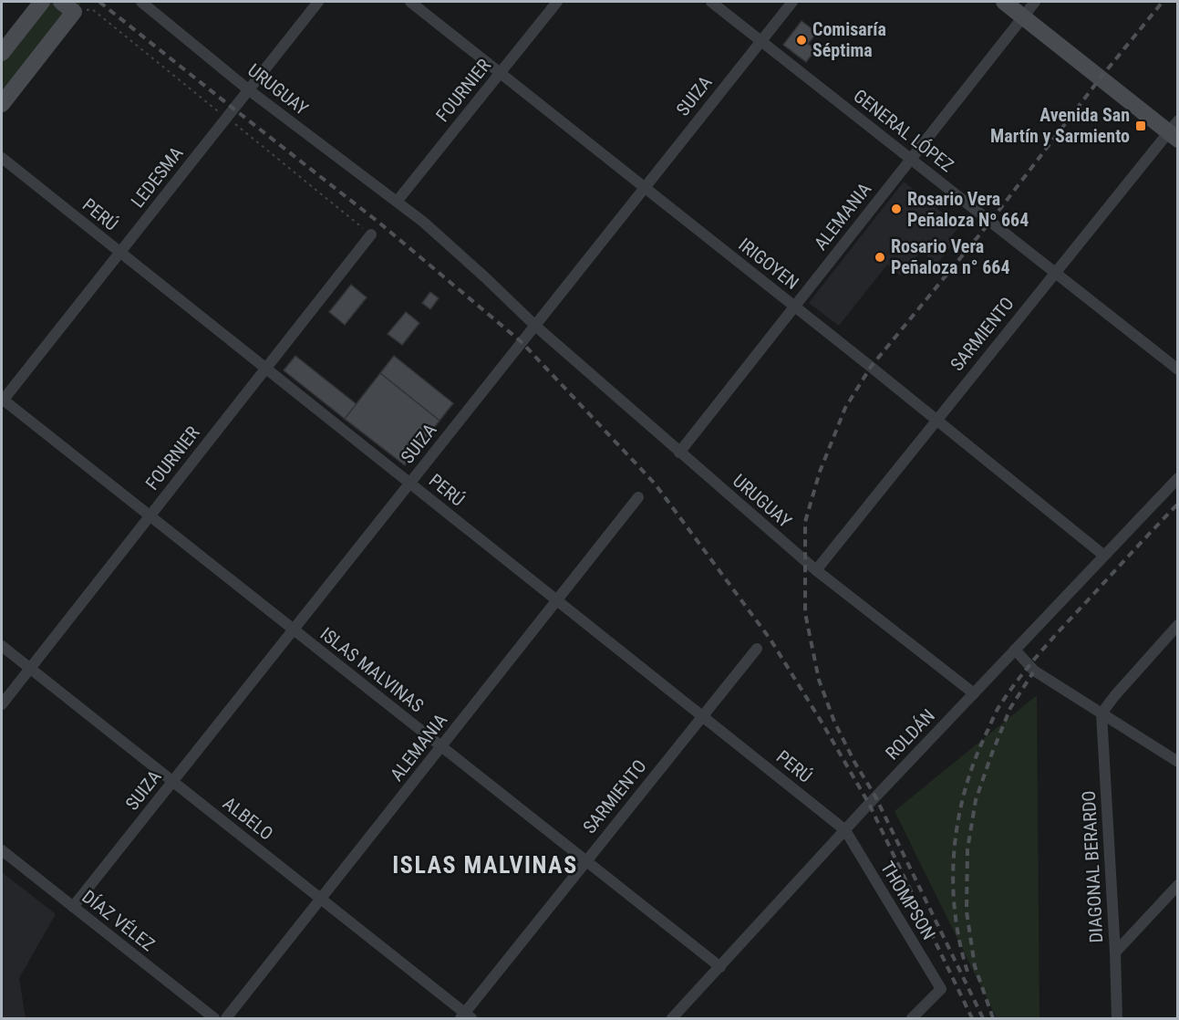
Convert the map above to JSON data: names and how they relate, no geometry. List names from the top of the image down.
{
  "streets": {
    "street": [
      "URUGUAY",
      "FOURNIER",
      "SUIZA",
      "GENERAL LÓPEZ",
      "LEDESMA",
      "PERÚ",
      "ALEMANIA",
      "IRIGOYEN",
      "SARMIENTO",
      "ISLAS MALVINAS",
      "ROLDÁN",
      "ALBELO",
      "DIAGONAL BERARDO",
      "THOMPSON",
      "DÍAZ VÉLEZ"
    ]
  },
  "crossings": [
    ["URUGUAY", "FOURNIER"],
    ["URUGUAY", "SUIZA"],
    ["URUGUAY", "LEDESMA"],
    ["URUGUAY", "ALEMANIA"],
    ["URUGUAY", "SARMIENTO"],
    ["URUGUAY", "ROLDÁN"],
    ["FOURNIER", "PERÚ"],
    ["FOURNIER", "IRIGOYEN"],
    ["FOURNIER", "ISLAS MALVINAS"],
    ["FOURNIER", "ALBELO"],
    ["SUIZA", "GENERAL LÓPEZ"],
    ["SUIZA", "PERÚ"],
    ["SUIZA", "IRIGOYEN"],
    ["SUIZA", "ISLAS MALVINAS"],
    ["SUIZA", "ALBELO"],
    ["SUIZA", "DÍAZ VÉLEZ"],
    ["GENERAL LÓPEZ", "ALEMANIA"],
    ["GENERAL LÓPEZ", "SARMIENTO"],
    ["LEDESMA", "PERÚ"],
    ["LEDESMA", "ISLAS MALVINAS"],
    ["PERÚ", "ALEMANIA"],
    ["PERÚ", "SARMIENTO"],
    ["PERÚ", "ROLDÁN"],
    ["PERÚ", "THOMPSON"],
    ["ALEMANIA", "IRIGOYEN"],
    ["ALEMANIA", "ISLAS MALVINAS"],
    ["ALEMANIA", "ALBELO"],
    ["IRIGOYEN", "SARMIENTO"],
    ["IRIGOYEN", "ROLDÁN"],
    ["SARMIENTO", "ISLAS MALVINAS"],
    ["SARMIENTO", "ALBELO"],
    ["ISLAS MALVINAS", "ROLDÁN"],
    ["ROLDÁN", "THOMPSON"]
  ],
  "districts": ["ISLAS MALVINAS"],
  "places": {
    "other": ["Comisaría Séptima", "Rosario Vera Peñaloza Nº 664", "Rosario Vera Peñaloza n° 664"],
    "transit": ["Avenida San Martín y Sarmiento"]
  }
}
